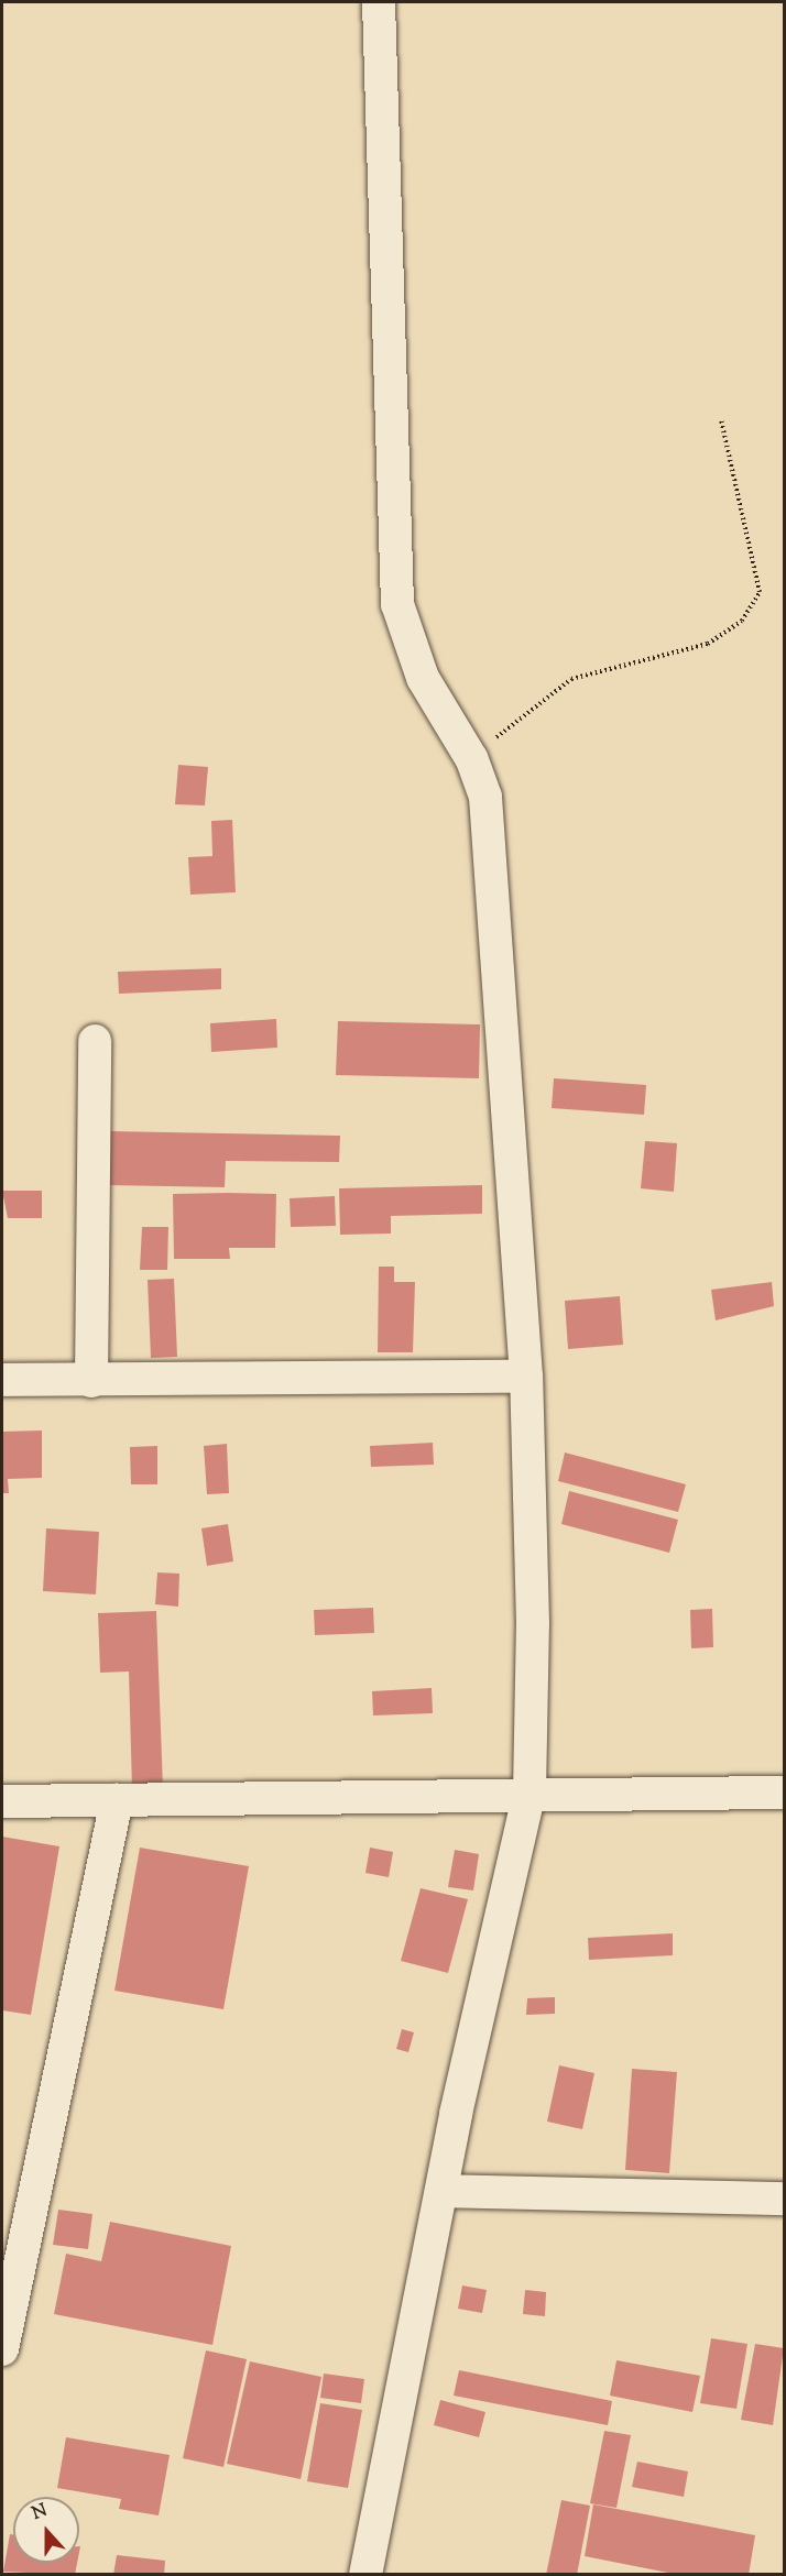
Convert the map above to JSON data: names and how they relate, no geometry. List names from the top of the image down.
{
  "north": "top"
}
